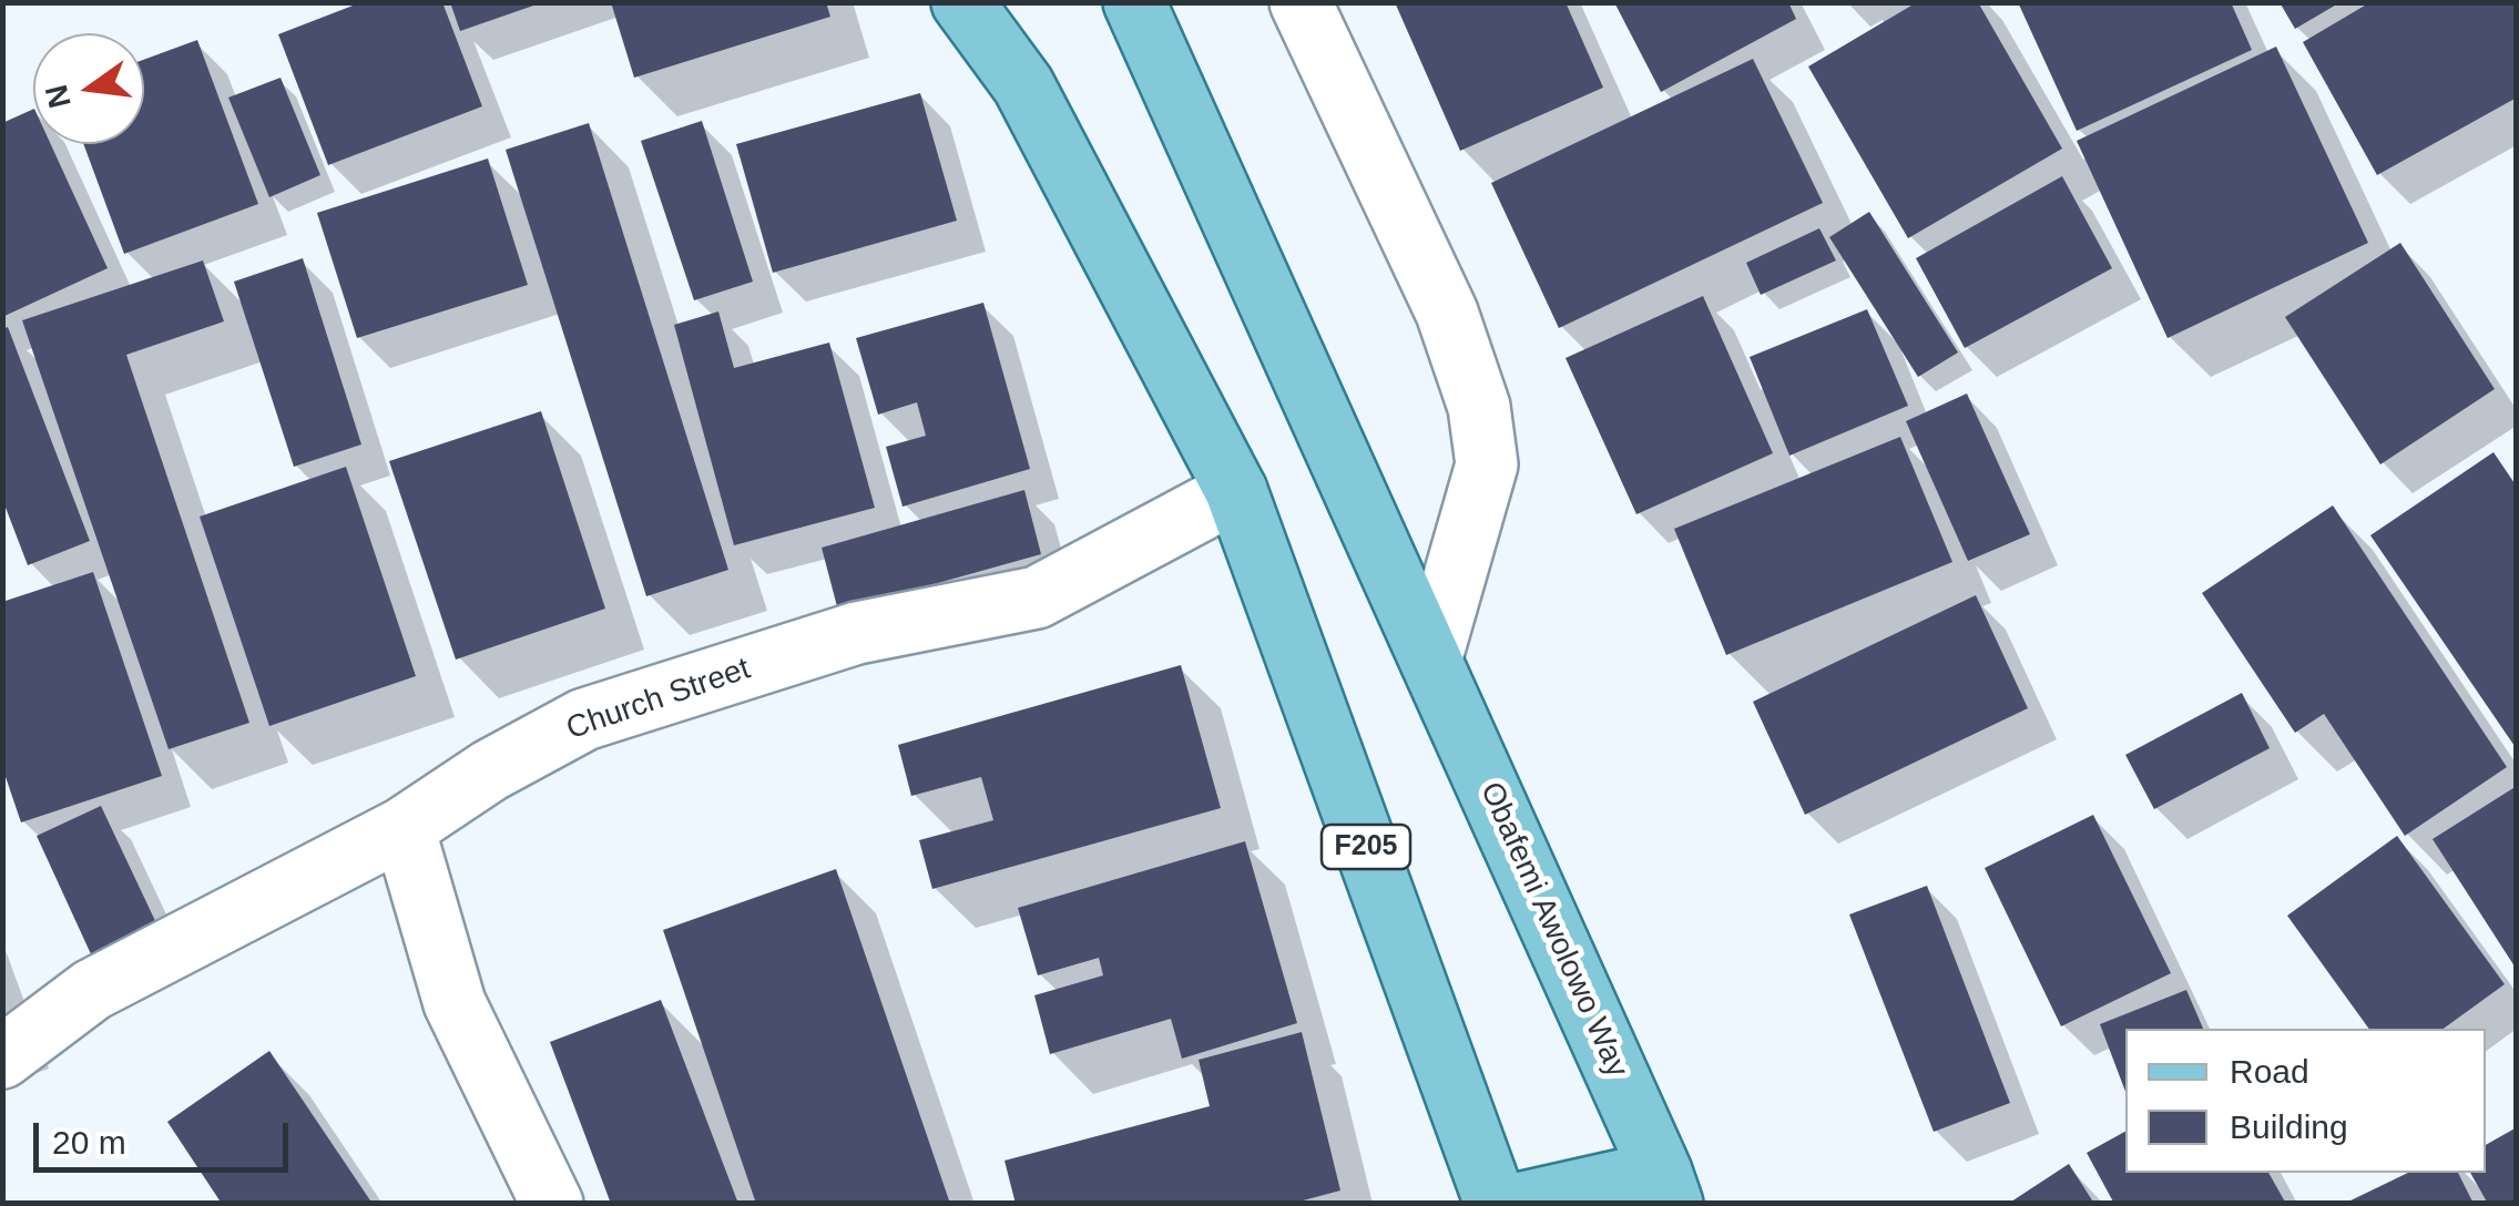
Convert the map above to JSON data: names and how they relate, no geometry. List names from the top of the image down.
{
  "streets": {
    "main road": ["F205", "Obafemi Awolowo Way"],
    "street": ["Church Street"]
  },
  "crossings": [
    ["Church Street", "F205"]
  ],
  "legend": ["Road", "Building"],
  "scale_bar": "20 m",
  "north": "left"
}
